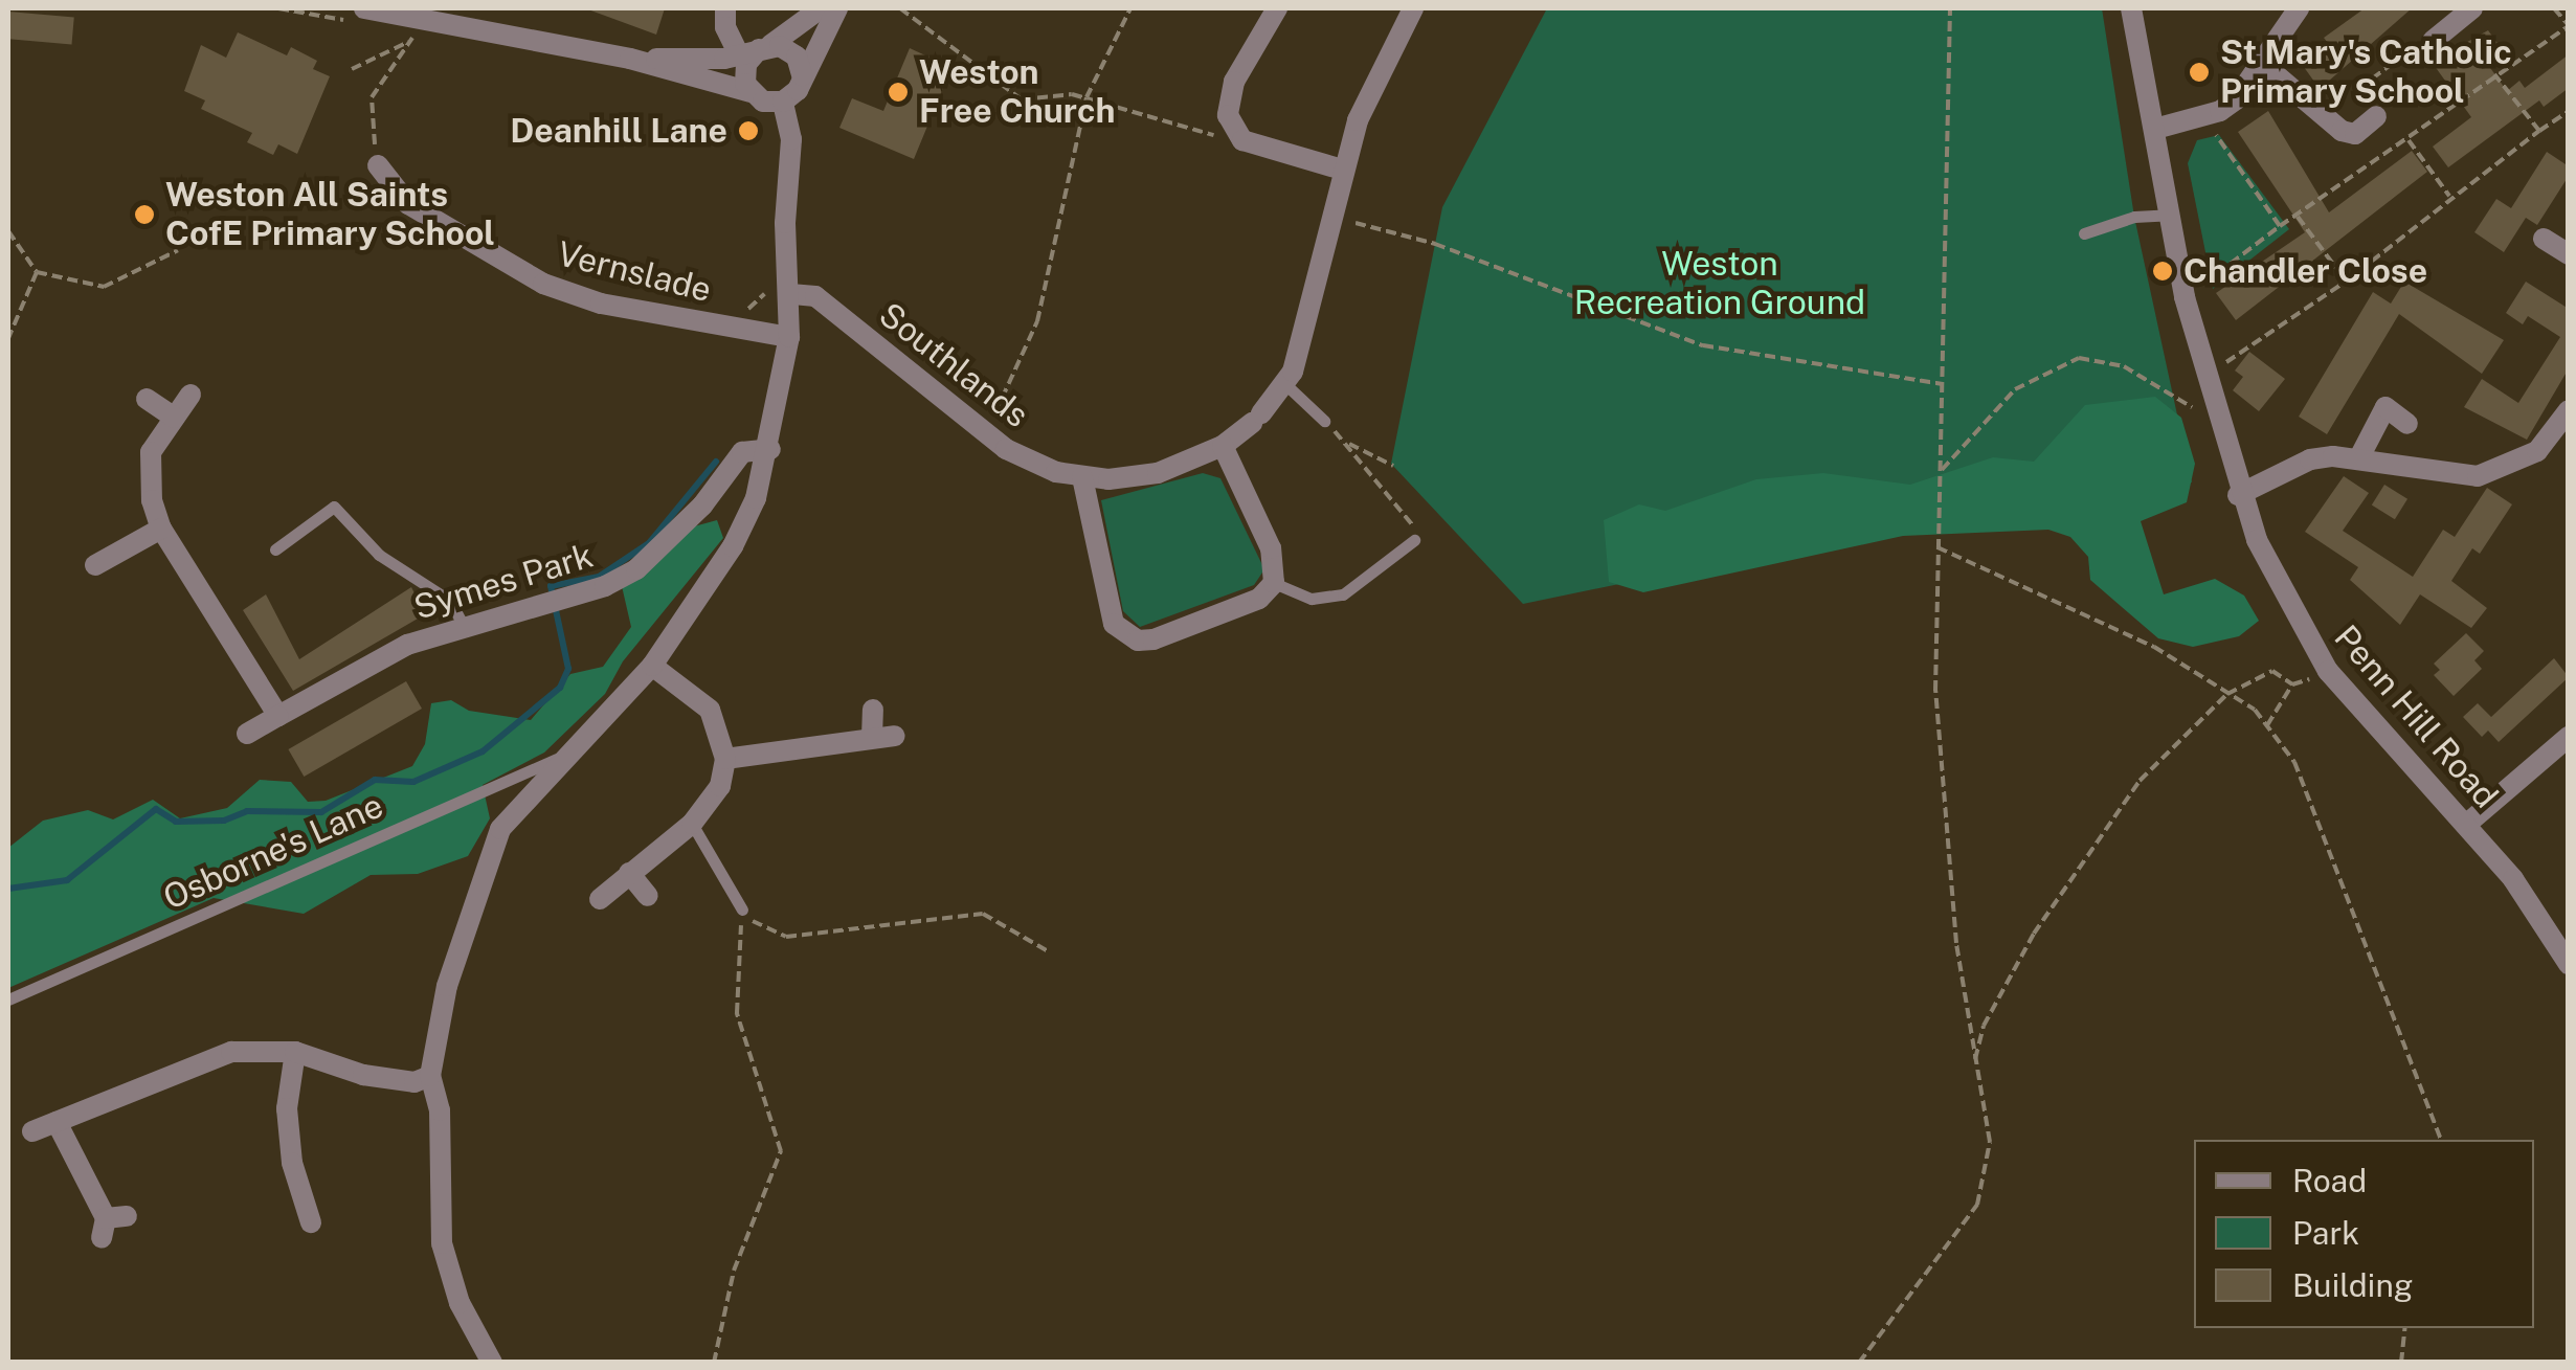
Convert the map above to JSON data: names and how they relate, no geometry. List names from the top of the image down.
{
  "streets": {
    "street": [
      "Vernslade",
      "Southlands",
      "Symes Park",
      "Penn Hill Road"
    ],
    "lane": ["Osborne's Lane"]
  },
  "parks": ["Weston Recreation Ground"],
  "places": [
    "St Mary's Catholic Primary School",
    "Weston Free Church",
    "Deanhill Lane",
    "Weston All Saints CofE Primary School",
    "Chandler Close"
  ],
  "legend": ["Road", "Park", "Building"]
}
